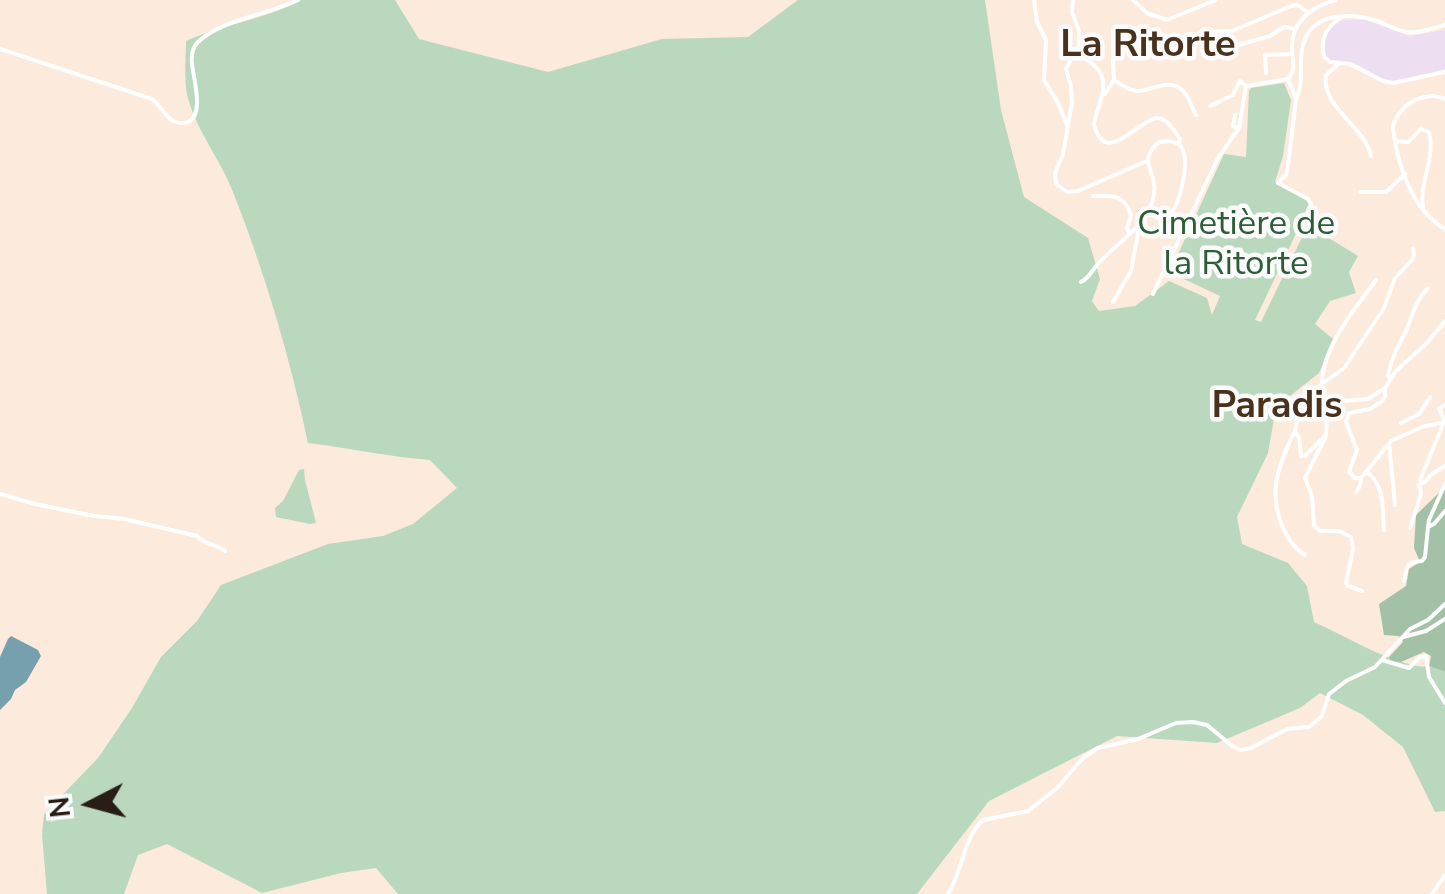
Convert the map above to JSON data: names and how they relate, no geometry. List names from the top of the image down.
{
  "districts": ["La Ritorte", "Paradis"],
  "parks": ["Cimetière de la Ritorte"],
  "north": "left"
}
